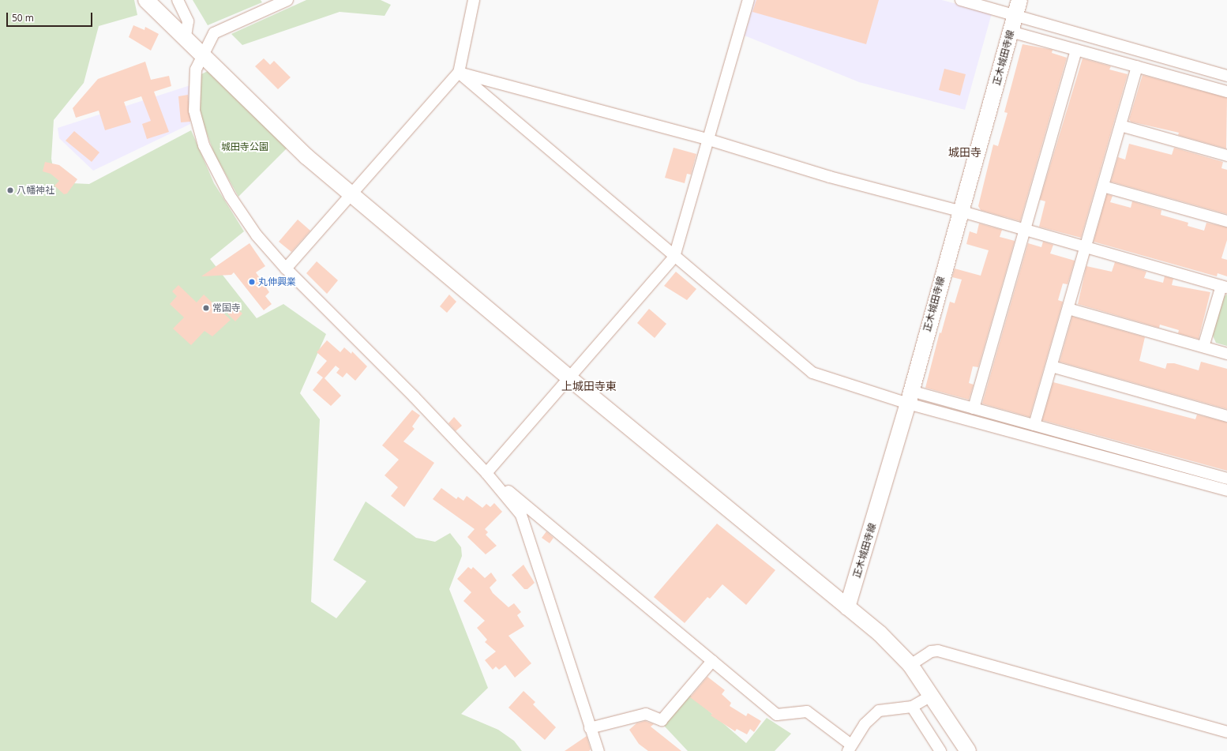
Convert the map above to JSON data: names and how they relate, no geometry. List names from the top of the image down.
{
  "streets": {
    "street": ["正木城田寺線"]
  },
  "districts": ["城田寺", "上城田寺東"],
  "parks": ["城田寺公園"],
  "places": ["八幡神社", "丸伸興業", "常国寺"],
  "scale_bar": "50 m"
}
